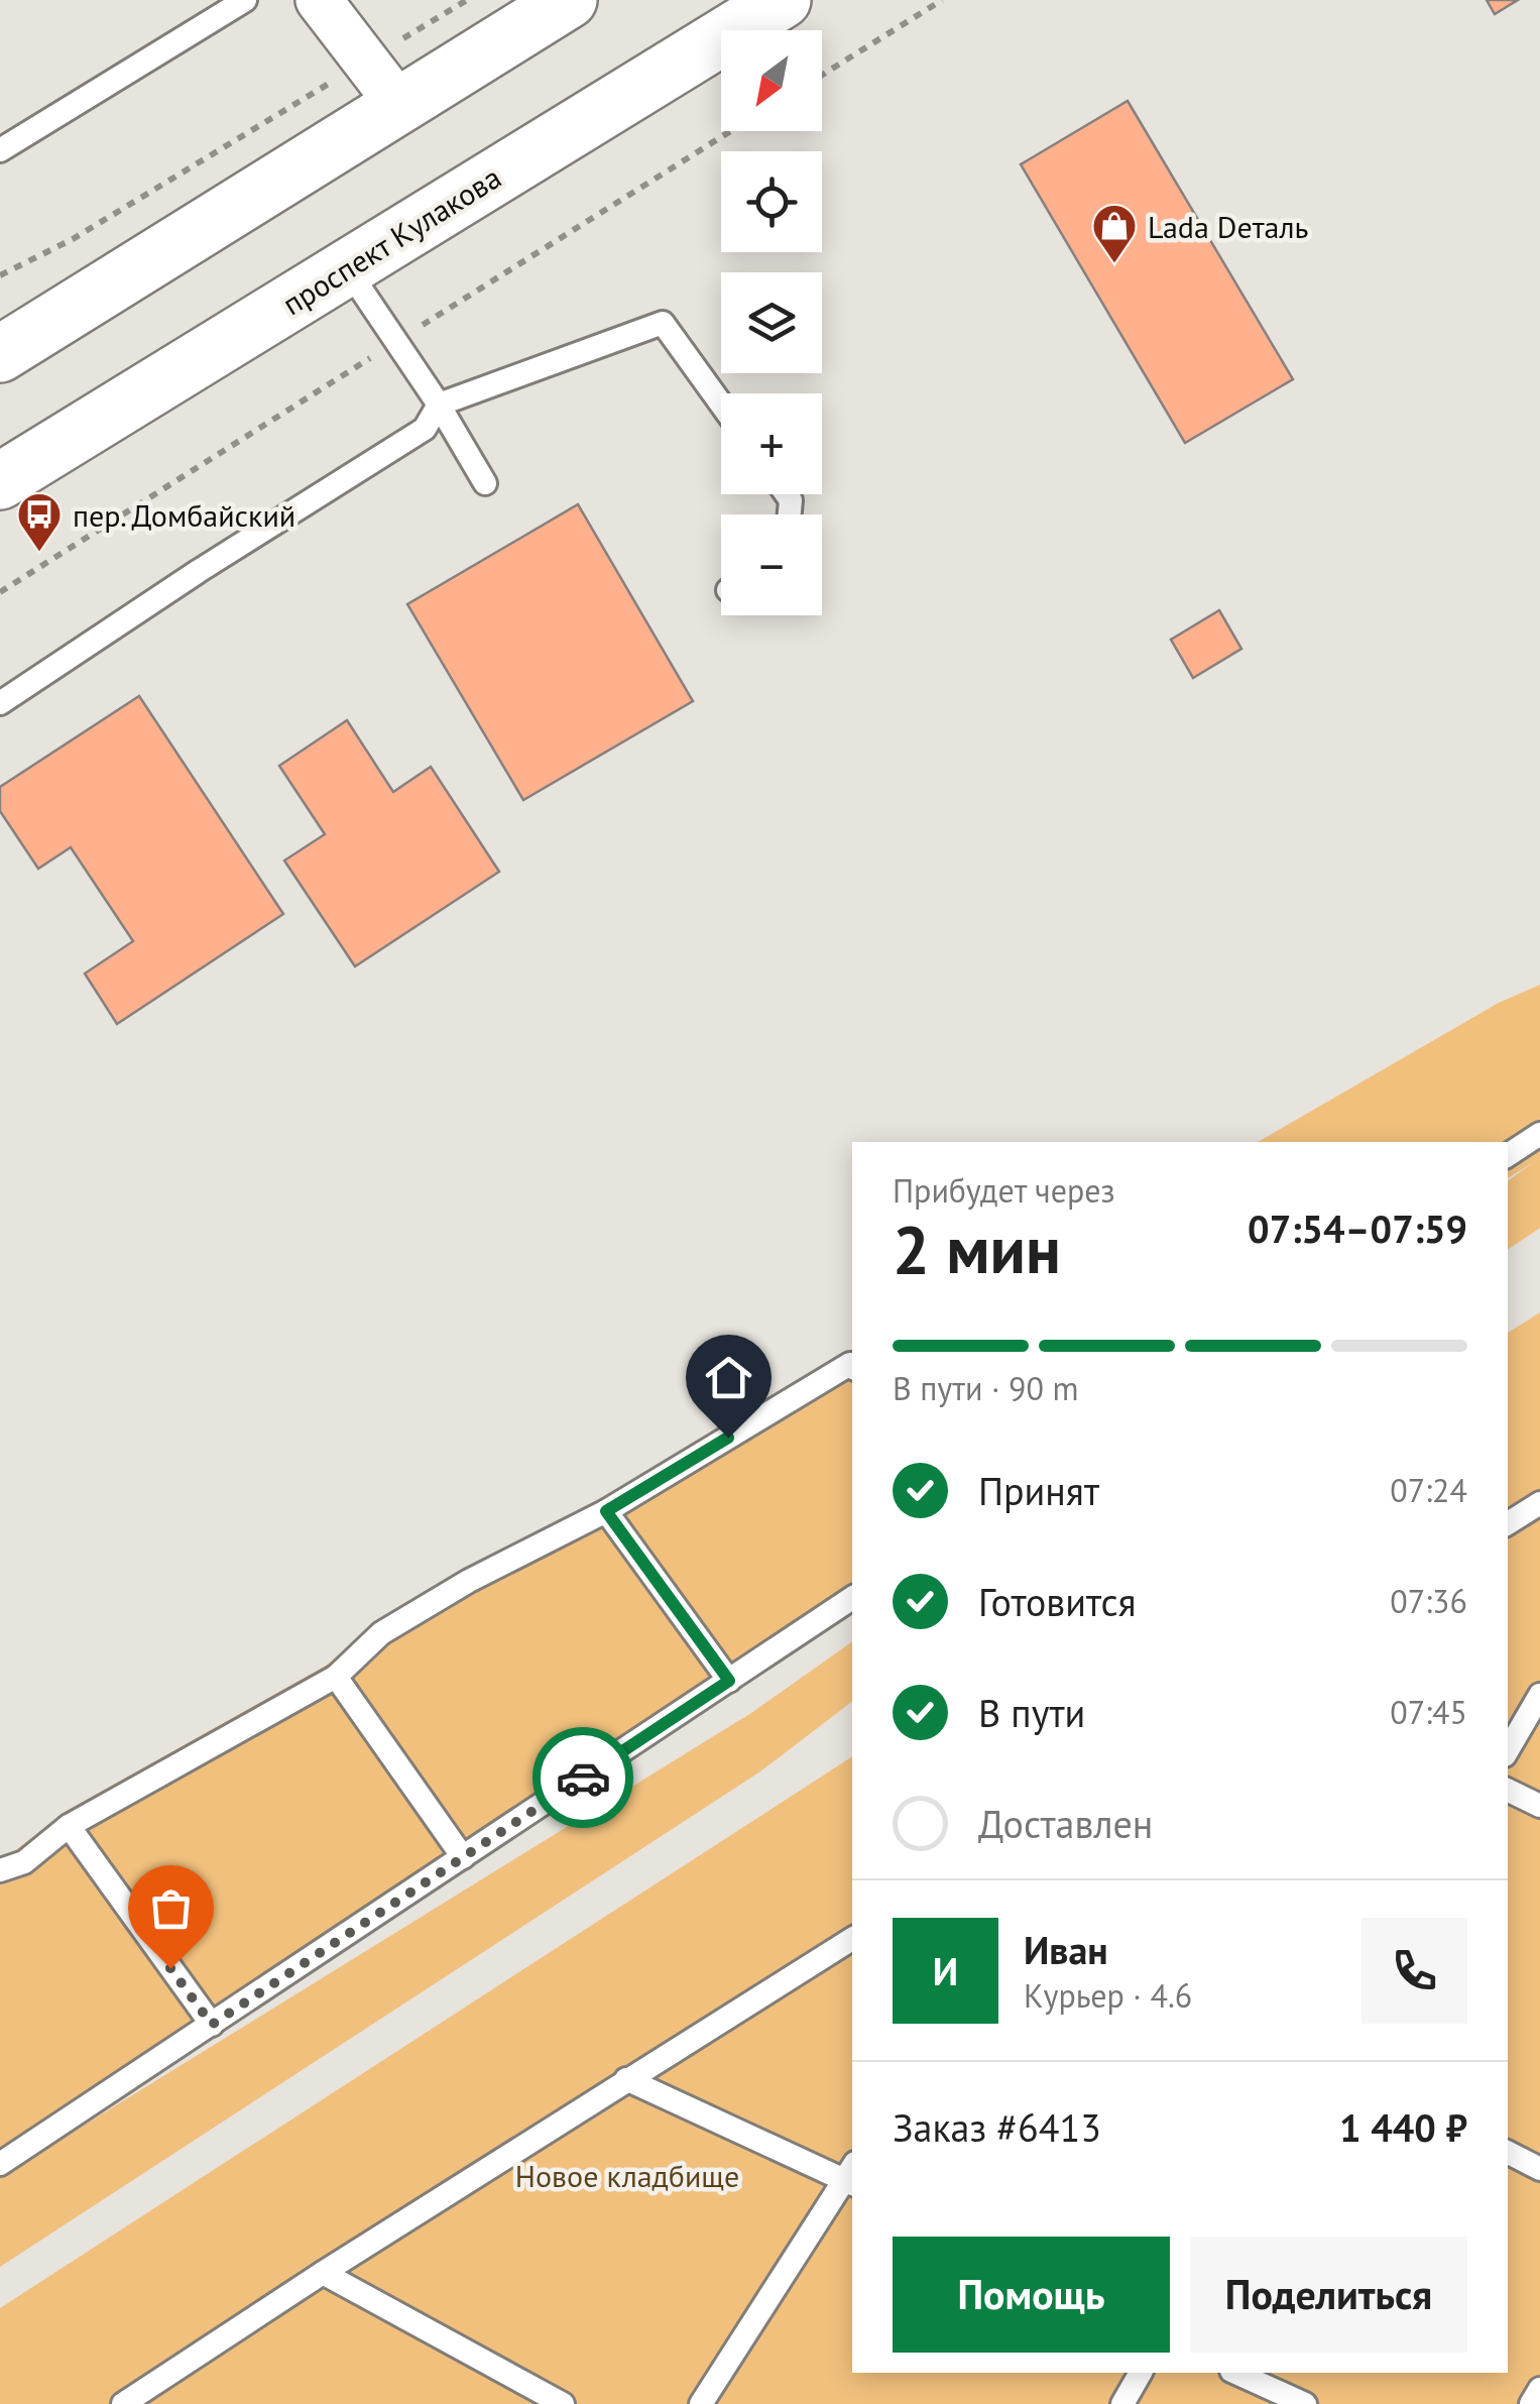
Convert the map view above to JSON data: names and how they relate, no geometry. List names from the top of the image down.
{
  "streets": {
    "main road": ["проспект Кулакова"]
  },
  "parks": ["Новое кладбище"],
  "places": {
    "shop": ["Lada Dеталь"],
    "bus stop": ["пер. Домбайский"]
  },
  "north": "bottom left",
  "page": {
    "map_buttons": ["+", "−"],
    "heading": ["2 мин", "Прибудет через", "07:54–07:59"],
    "panel": [
      "Иван",
      "Курьер · 4.6",
      "Заказ #6413",
      "1 440 ₽"
    ],
    "bar": "В пути · 90 m",
    "list": [
      ["Принят", "07:24"],
      ["Готовится", "07:36"],
      ["В пути", "07:45"],
      "Доставлен"
    ],
    "round": "И",
    "buttons": ["Помощь", "Поделиться"]
  }
}
